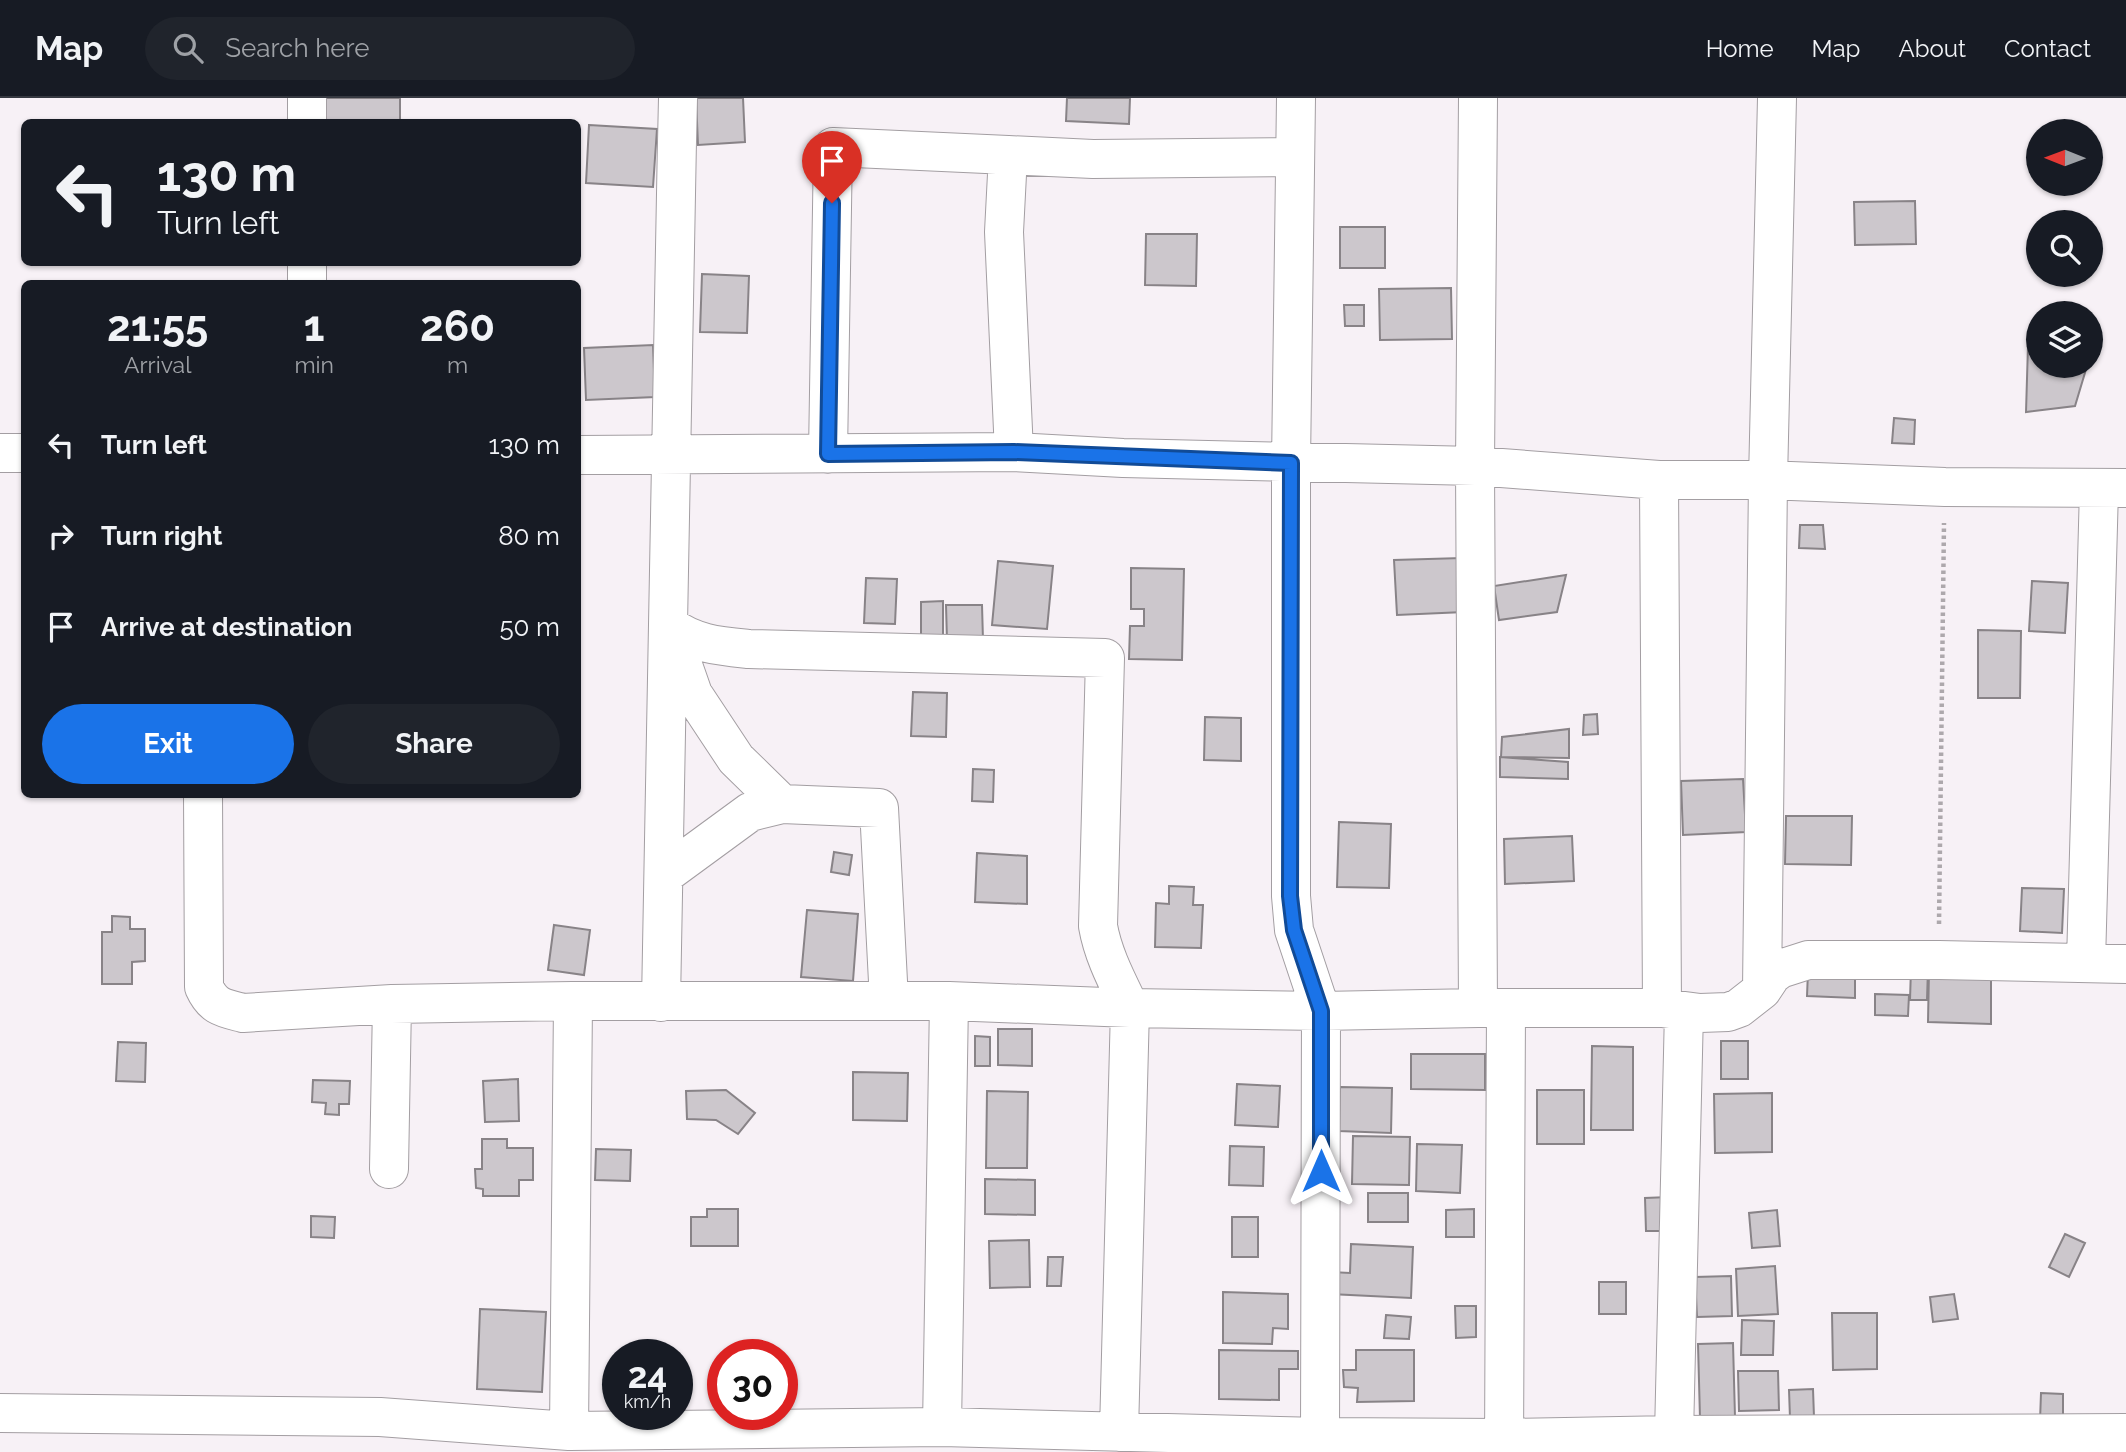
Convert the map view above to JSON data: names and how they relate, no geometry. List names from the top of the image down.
{
  "north": "left",
  "page": {
    "header": "Map",
    "search": "Search here",
    "nav": [
      "Home",
      "Map",
      "About",
      "Contact"
    ],
    "turn": ["130 m", "Turn left"],
    "eta": [
      "21:55",
      "Arrival",
      "1",
      "min",
      "260",
      "m"
    ],
    "list": [
      {
        "name": "Turn left",
        "value": "130 m"
      },
      {
        "name": "Turn right",
        "value": "80 m"
      },
      {
        "name": "Arrive at destination",
        "value": "50 m"
      }
    ],
    "buttons": ["Exit", "Share"],
    "speed": "24 km/h",
    "limit": "30"
  }
}
